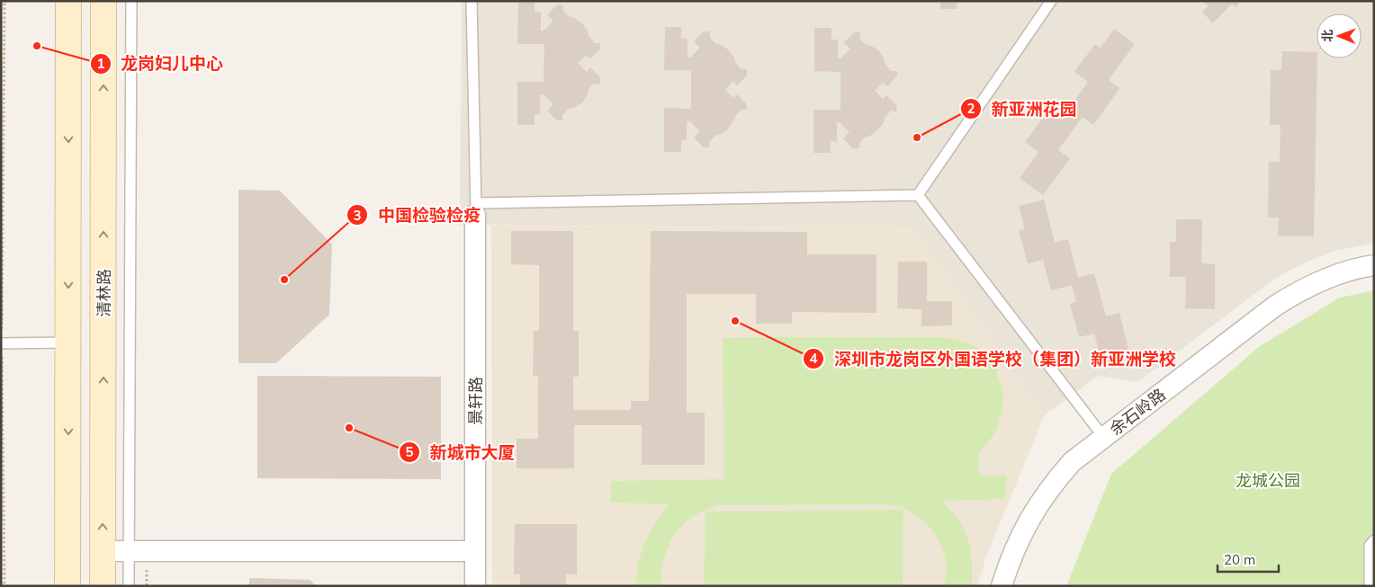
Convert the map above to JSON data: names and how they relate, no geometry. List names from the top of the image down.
{
  "streets": {
    "main road": ["清林路"],
    "street": ["景轩路", "余石岭路"]
  },
  "parks": ["龙城公园"],
  "places": [
    "龙岗妇儿中心",
    "新亚洲花园",
    "中国检验检疫",
    "深圳市龙岗区外国语学校（集团）新亚洲学校",
    "新城市大厦"
  ],
  "scale_bar": "20 m",
  "north": "left"
}
